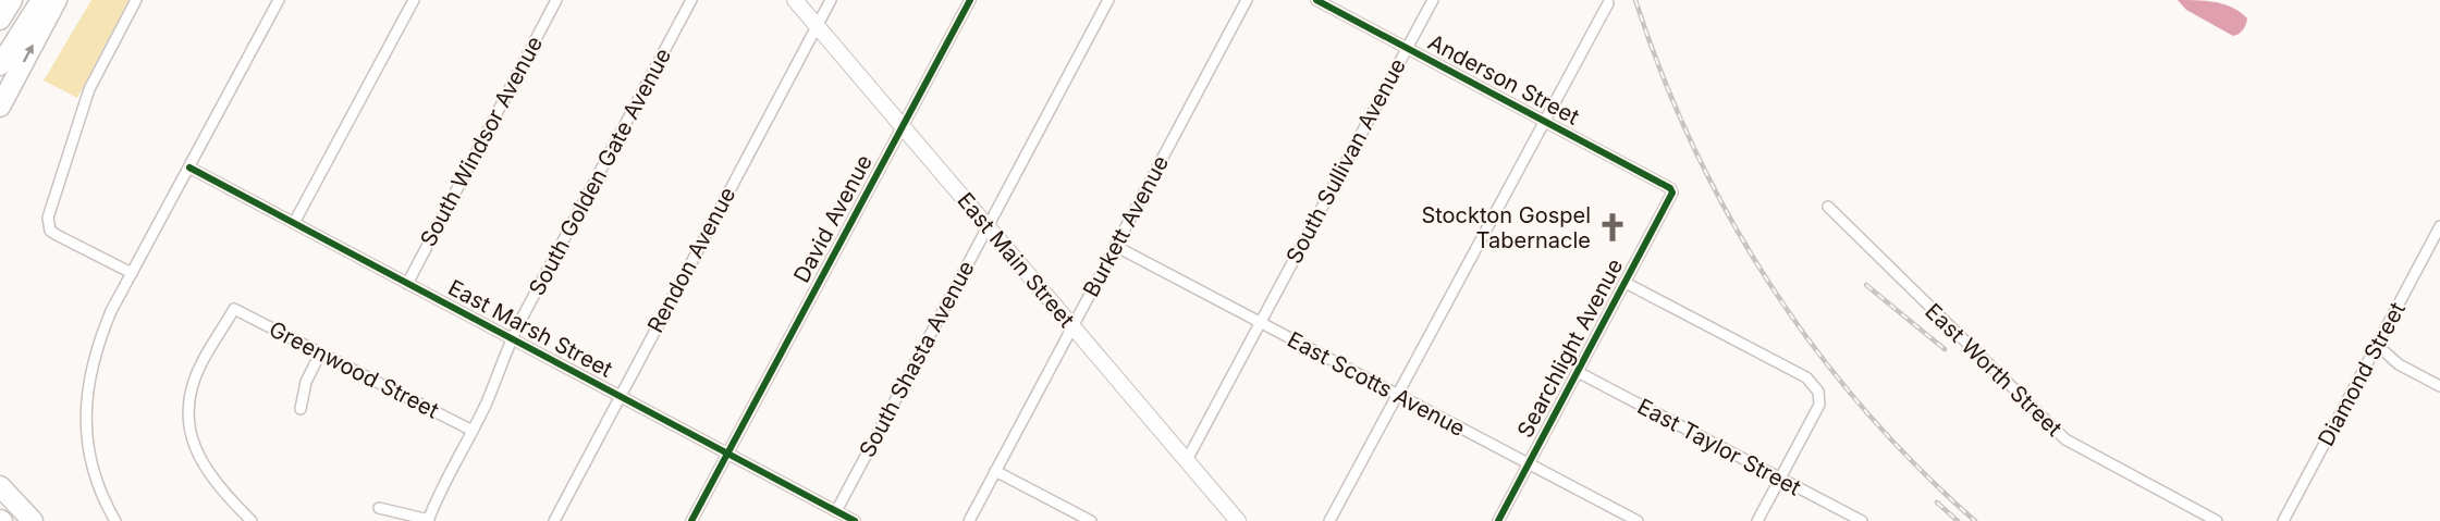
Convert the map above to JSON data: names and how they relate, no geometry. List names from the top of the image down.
{
  "streets": {
    "main road": ["East Main Street"],
    "street": [
      "Anderson Street",
      "South Windsor Avenue",
      "South Sullivan Avenue",
      "South Golden Gate Avenue",
      "David Avenue",
      "Burkett Avenue",
      "Rendon Avenue",
      "East Marsh Street",
      "Searchlight Avenue",
      "South Shasta Avenue",
      "Greenwood Street",
      "East Worth Street",
      "Diamond Street",
      "East Scotts Avenue",
      "East Taylor Street"
    ]
  },
  "crossings": [
    ["Anderson Street", "South Sullivan Avenue"],
    ["Anderson Street", "Searchlight Avenue"],
    ["South Windsor Avenue", "East Marsh Street"],
    ["South Sullivan Avenue", "East Main Street"],
    ["South Sullivan Avenue", "East Scotts Avenue"],
    ["South Golden Gate Avenue", "East Marsh Street"],
    ["South Golden Gate Avenue", "Greenwood Street"],
    ["David Avenue", "East Main Street"],
    ["David Avenue", "East Marsh Street"],
    ["Burkett Avenue", "East Main Street"],
    ["Burkett Avenue", "East Scotts Avenue"],
    ["Rendon Avenue", "East Main Street"],
    ["Rendon Avenue", "East Marsh Street"],
    ["East Main Street", "South Shasta Avenue"],
    ["East Marsh Street", "South Shasta Avenue"],
    ["Searchlight Avenue", "East Scotts Avenue"],
    ["Searchlight Avenue", "East Taylor Street"]
  ],
  "places": {
    "church": ["Stockton Gospel Tabernacle"]
  }
}
